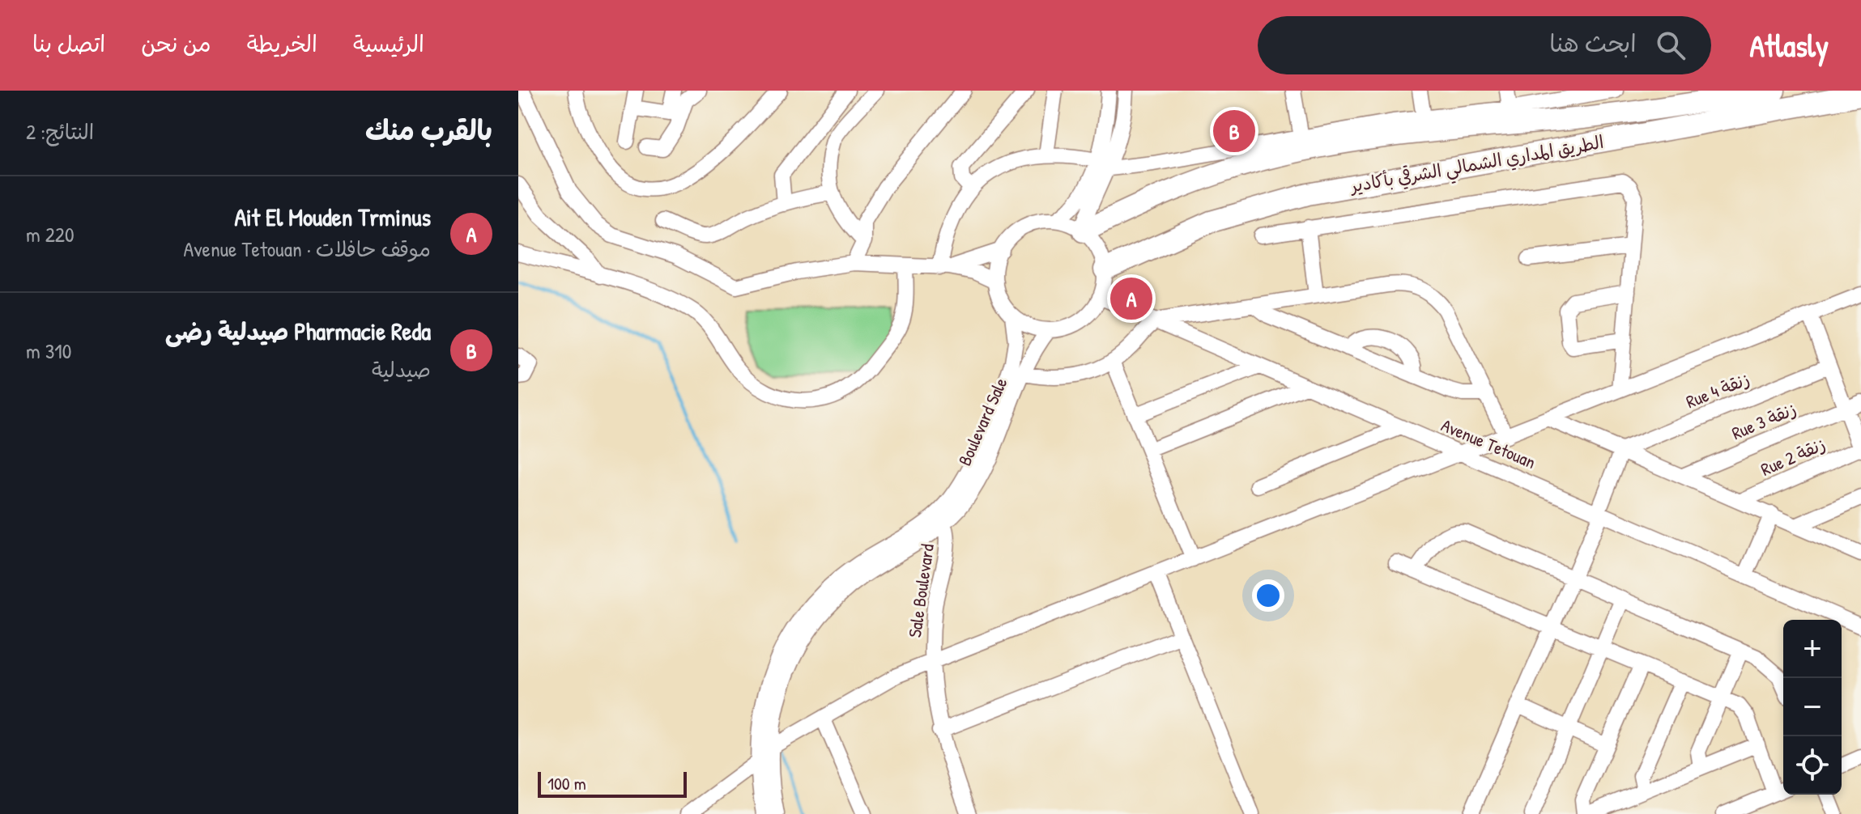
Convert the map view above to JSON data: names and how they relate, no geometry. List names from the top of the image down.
{
  "streets": {
    "highway": ["الطريق المداري الشمالي الشرقي بأكادير"],
    "street": [
      "Rue 4 زنقة",
      "Rue 3 زنقة",
      "Boulevard Sale",
      "Avenue Tetouan",
      "Rue 2 زنقة",
      "Sale Boulevard"
    ]
  },
  "crossings": [
    ["الطريق المداري الشمالي الشرقي بأكادير", "Boulevard Sale"],
    ["الطريق المداري الشمالي الشرقي بأكادير", "Avenue Tetouan"],
    ["Boulevard Sale", "Avenue Tetouan"],
    ["Boulevard Sale", "Sale Boulevard"]
  ],
  "scale_bar": "100 m",
  "page": {
    "header": "Atlasly",
    "search": "ابحث هنا",
    "nav": [
      "الرئيسية",
      "الخريطة",
      "من نحن",
      "اتصل بنا"
    ],
    "heading": ["بالقرب منك", "النتائج: 2"],
    "pins": ["B", "A"],
    "list": [
      {
        "mark": "A",
        "name": "Ait El Mouden Trminus",
        "note": "موقف حافلات · Avenue Tetouan",
        "value": "220 m"
      },
      {
        "mark": "B",
        "name": "Pharmacie Reda صيدلية رضى",
        "note": "صيدلية",
        "value": "310 m"
      }
    ],
    "map_buttons": ["+", "−"],
    "scale": "100 m"
  }
}
